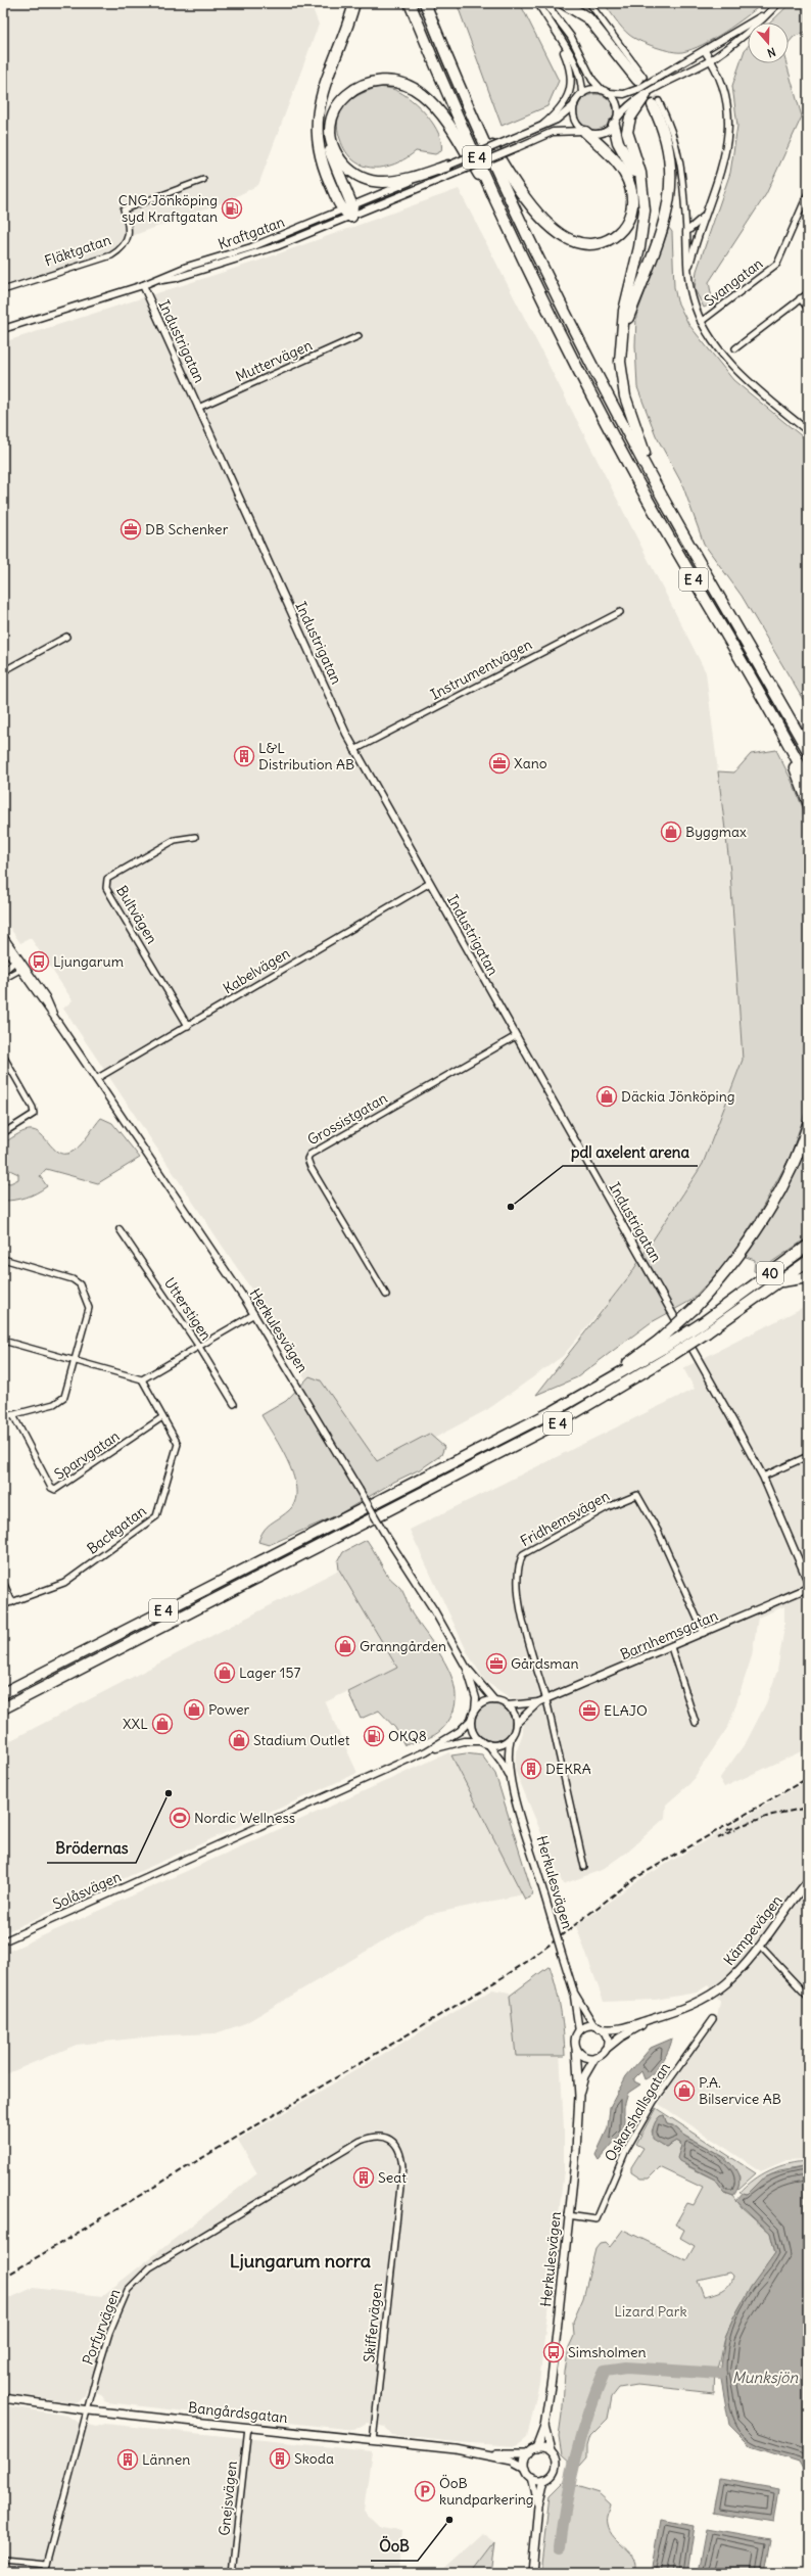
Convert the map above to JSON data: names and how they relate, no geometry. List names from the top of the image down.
{
  "streets": {
    "highway": ["E 4", "40"],
    "main road": ["Herkulesvägen", "Kämpevägen", "Bangårdsgatan"],
    "street": [
      "Kraftgatan",
      "Fläktgatan",
      "Svangatan",
      "Industrigatan",
      "Muttervägen",
      "Instrumentvägen",
      "Bultvägen",
      "Kabelvägen",
      "Grossistgatan",
      "Utterstigen",
      "Sparvgatan",
      "Fridhemsvägen",
      "Backgatan",
      "Barnhemsgatan",
      "Solåsvägen",
      "Oskarshallsgatan",
      "Skiffervägen",
      "Porfyrvägen",
      "Gnejsvägen"
    ]
  },
  "crossings": [
    ["E 4", "40"],
    ["Kraftgatan", "Industrigatan"],
    ["Industrigatan", "Muttervägen"],
    ["Industrigatan", "Instrumentvägen"],
    ["Industrigatan", "Kabelvägen"],
    ["Industrigatan", "Grossistgatan"],
    ["Bultvägen", "Kabelvägen"],
    ["Kabelvägen", "Herkulesvägen"],
    ["Herkulesvägen", "Barnhemsgatan"],
    ["Herkulesvägen", "Solåsvägen"],
    ["Herkulesvägen", "Kämpevägen"],
    ["Herkulesvägen", "Oskarshallsgatan"],
    ["Herkulesvägen", "Bangårdsgatan"],
    ["Sparvgatan", "Backgatan"],
    ["Fridhemsvägen", "Barnhemsgatan"],
    ["Barnhemsgatan", "Solåsvägen"],
    ["Skiffervägen", "Porfyrvägen"],
    ["Skiffervägen", "Bangårdsgatan"],
    ["Porfyrvägen", "Bangårdsgatan"],
    ["Bangårdsgatan", "Gnejsvägen"]
  ],
  "districts": ["Ljungarum norra"],
  "water": ["Munksjön"],
  "parks": ["Lizard Park"],
  "places": {
    "fuel station": ["CNG Jönköping syd Kraftgatan", "OKQ8"],
    "office": [
      "DB Schenker",
      "Xano",
      "Gårdsman",
      "ELAJO"
    ],
    "building": [
      "L&L Distribution AB",
      "DEKRA",
      "Seat",
      "Skoda",
      "Lännen"
    ],
    "shop": [
      "Byggmax",
      "Däckia Jönköping",
      "Granngården",
      "Lager 157",
      "Power",
      "XXL",
      "Stadium Outlet",
      "P.A. Bilservice AB"
    ],
    "bus stop": ["Ljungarum", "Simsholmen"],
    "other": ["pdl axelent arena", "Brödernas", "ÖoB"],
    "sports": ["Nordic Wellness"],
    "parking": ["ÖoB kundparkering"]
  },
  "north": "bottom"
}
